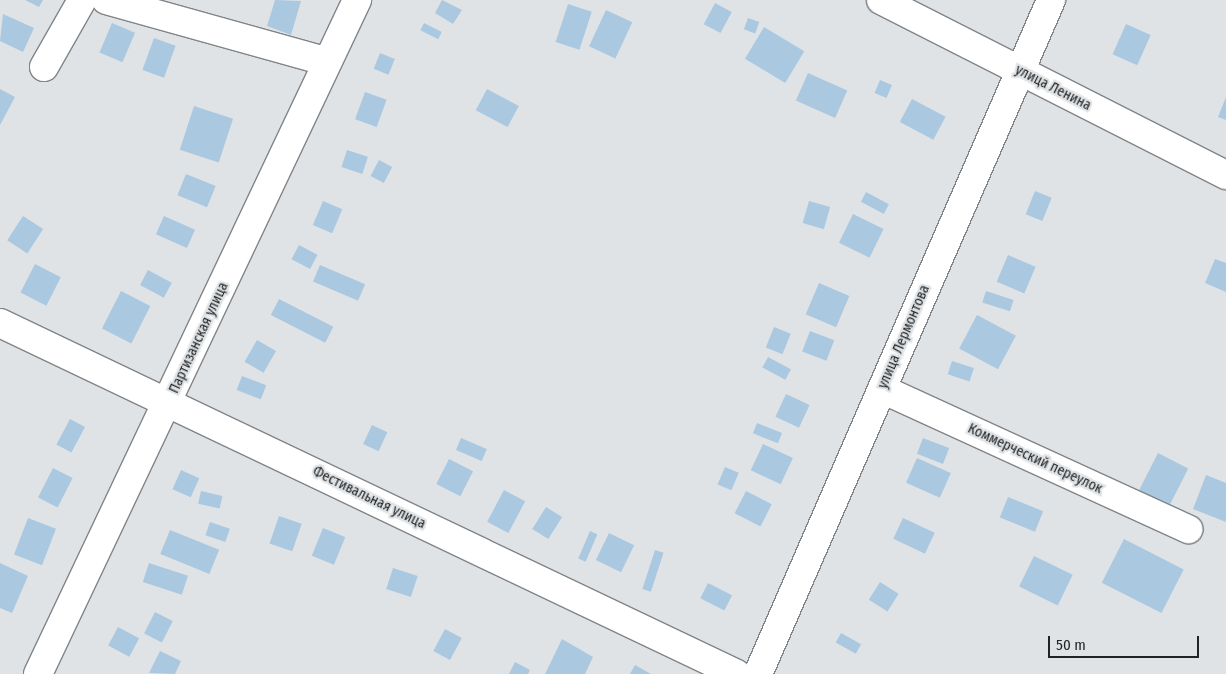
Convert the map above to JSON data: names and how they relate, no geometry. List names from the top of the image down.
{
  "streets": {
    "street": [
      "улица Ленина",
      "улица Лермонтова",
      "Партизанская улица",
      "Коммерческий переулок",
      "Фестивальная улица"
    ]
  },
  "crossings": [
    ["улица Ленина", "улица Лермонтова"],
    ["улица Лермонтова", "Коммерческий переулок"],
    ["Партизанская улица", "Фестивальная улица"]
  ],
  "scale_bar": "50 m"
}
